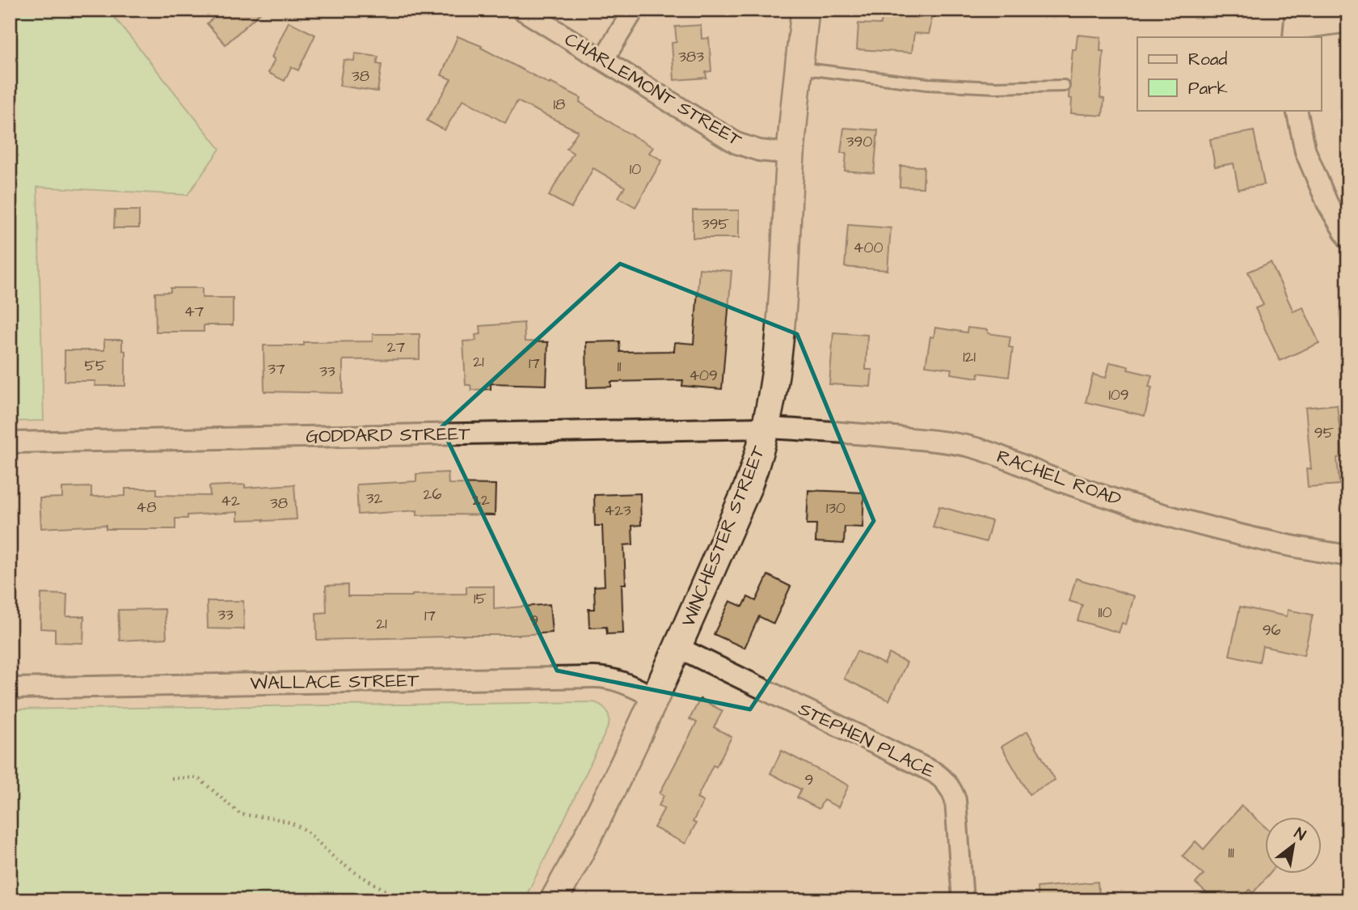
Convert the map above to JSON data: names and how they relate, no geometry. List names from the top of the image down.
{
  "streets": {
    "street": [
      "CHARLEMONT STREET",
      "GODDARD STREET",
      "RACHEL ROAD",
      "WINCHESTER STREET",
      "WALLACE STREET",
      "STEPHEN PLACE"
    ]
  },
  "crossings": [
    ["CHARLEMONT STREET", "WINCHESTER STREET"],
    ["GODDARD STREET", "RACHEL ROAD"],
    ["GODDARD STREET", "WINCHESTER STREET"],
    ["RACHEL ROAD", "WINCHESTER STREET"],
    ["WINCHESTER STREET", "WALLACE STREET"],
    ["WINCHESTER STREET", "STEPHEN PLACE"]
  ],
  "house_numbers": [
    "383",
    "38",
    "18",
    "390",
    "10",
    "395",
    "400",
    "47",
    "27",
    "121",
    "21",
    "17",
    "55",
    "11",
    "37",
    "33",
    "409",
    "109",
    "95",
    "26",
    "32",
    "22",
    "42",
    "38",
    "48",
    "130",
    "423",
    "15",
    "110",
    "33",
    "17",
    "9",
    "21",
    "96",
    "9",
    "111"
  ],
  "legend": ["Road", "Park"],
  "north": "top right"
}
